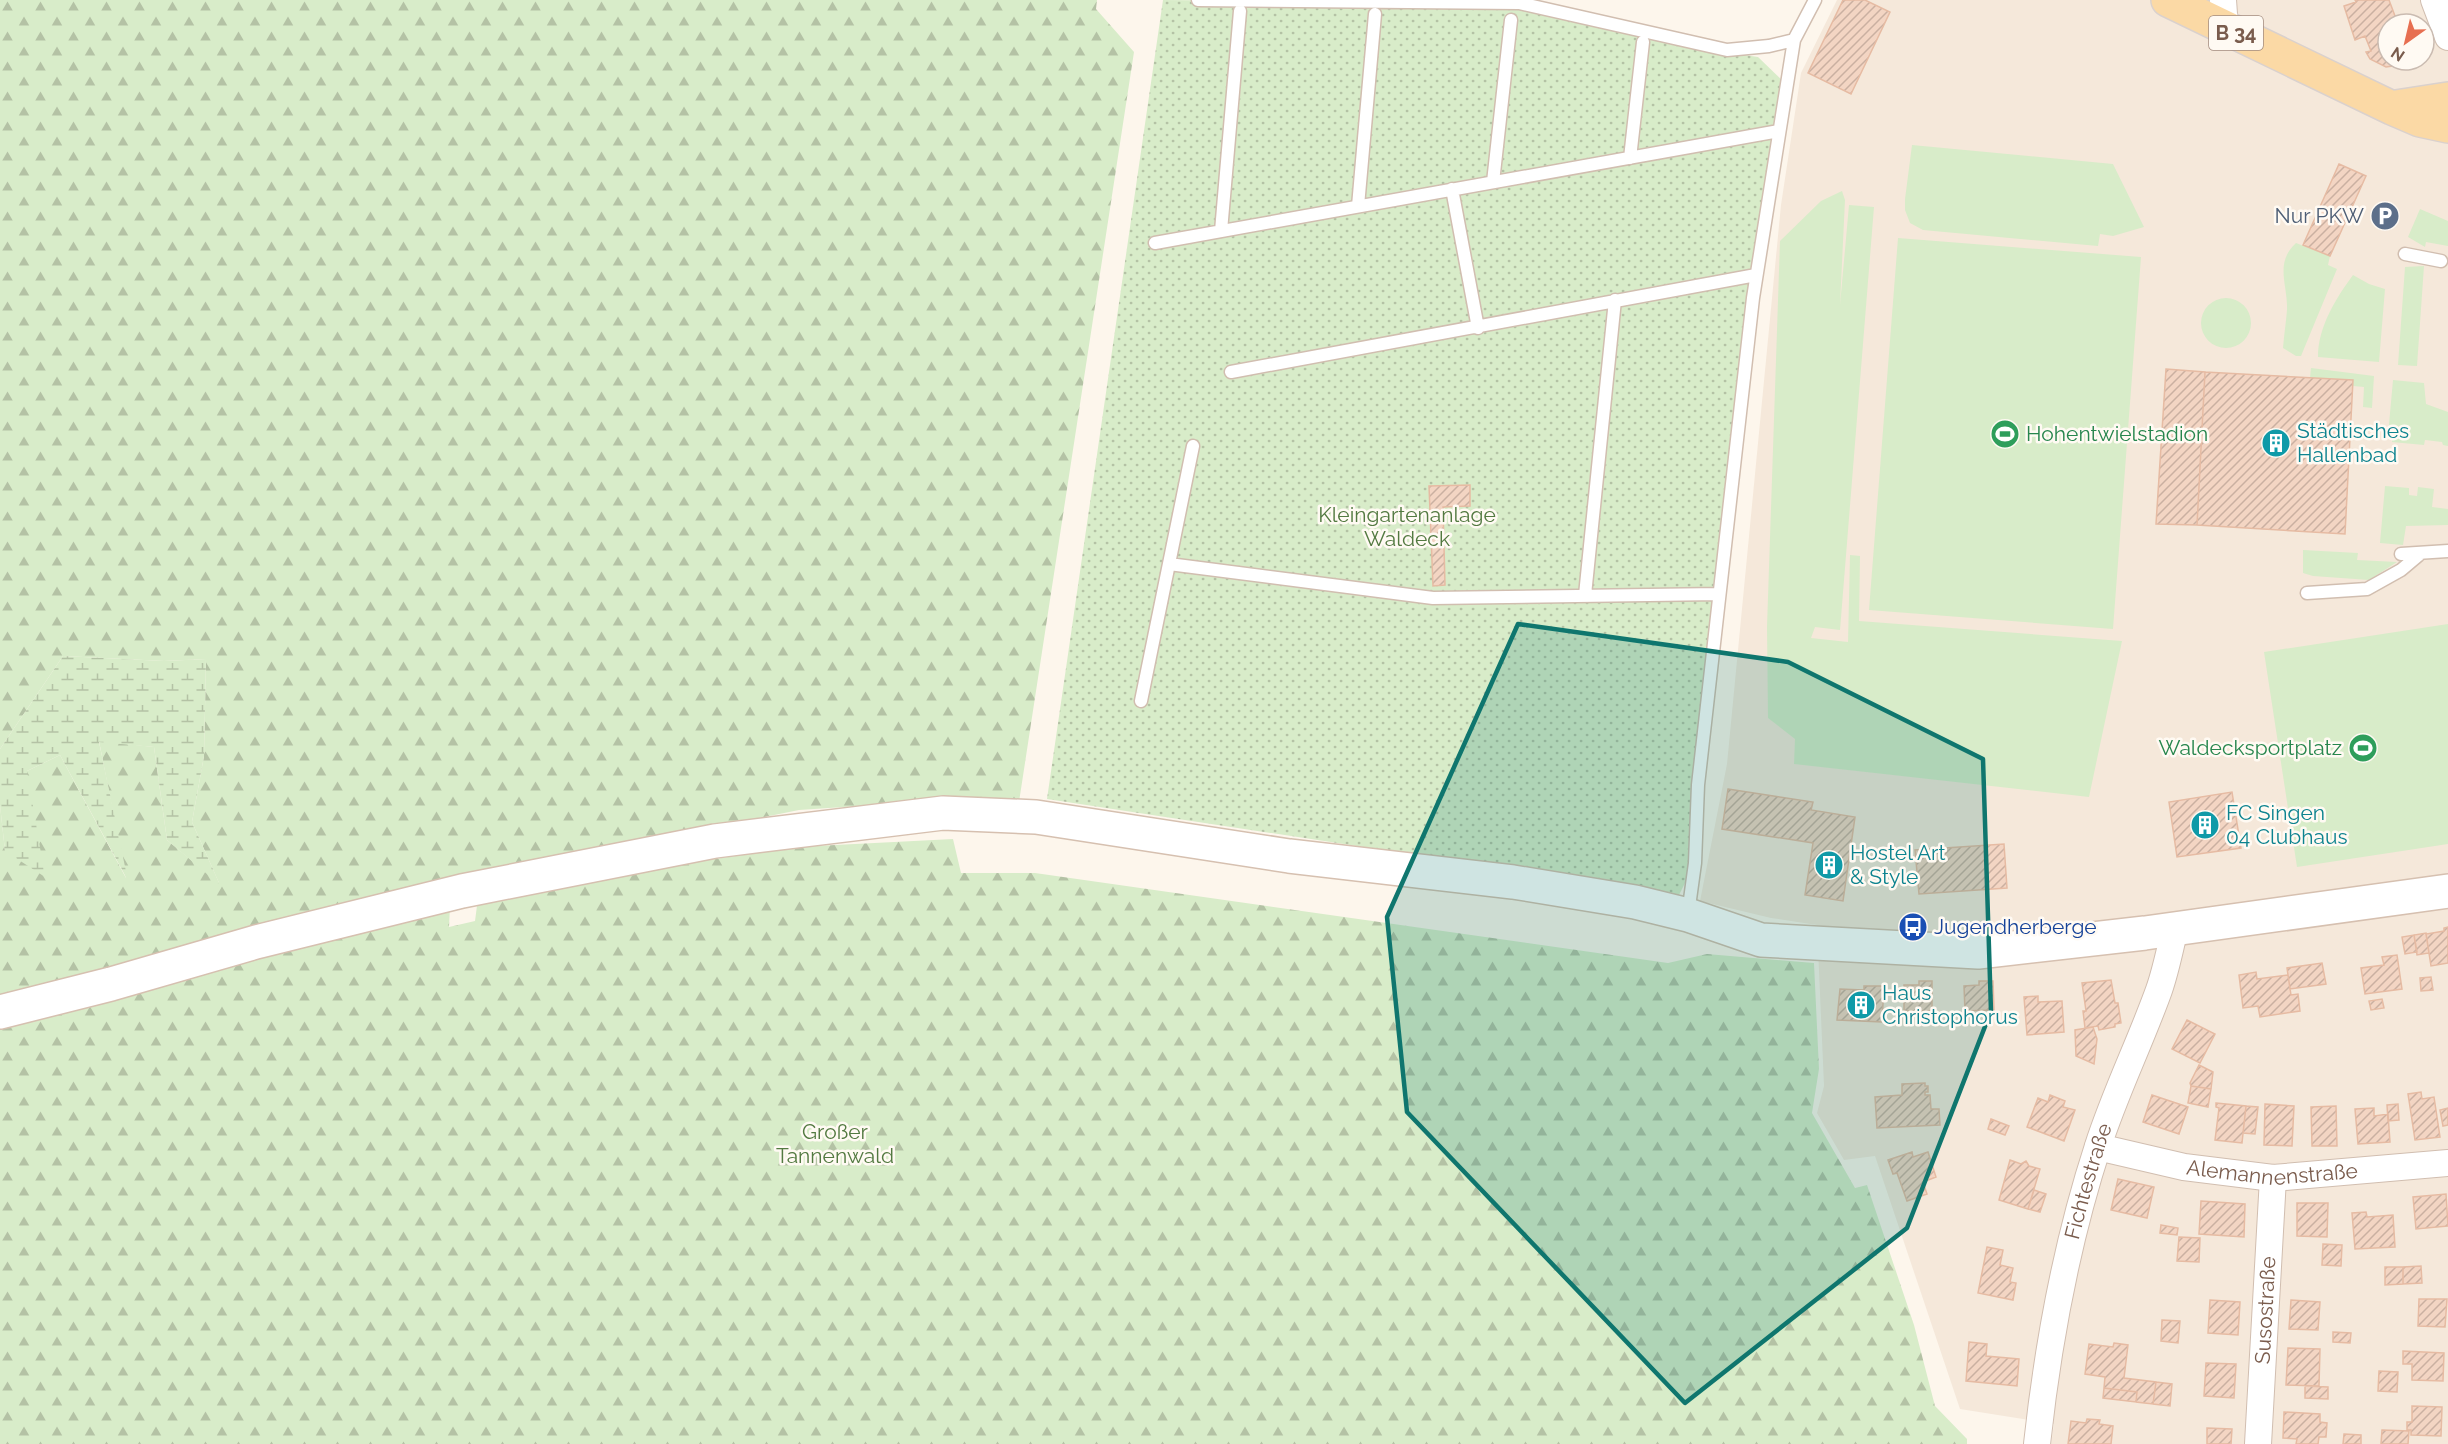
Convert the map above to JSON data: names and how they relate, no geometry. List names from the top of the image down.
{
  "streets": {
    "main road": ["B 34"],
    "street": ["Alemannenstraße", "Fichtestraße", "Susostraße"]
  },
  "crossings": [
    ["Alemannenstraße", "Fichtestraße"],
    ["Alemannenstraße", "Susostraße"]
  ],
  "parks": ["Kleingartenanlage Waldeck", "Großer Tannenwald"],
  "places": {
    "parking": ["Nur PKW"],
    "sports": ["Hohentwielstadion", "Waldecksportplatz"],
    "building": [
      "Städtisches Hallenbad",
      "FC Singen 04 Clubhaus",
      "Hostel Art & Style",
      "Haus Christophorus"
    ],
    "bus stop": ["Jugendherberge"]
  },
  "north": "bottom left"
}
